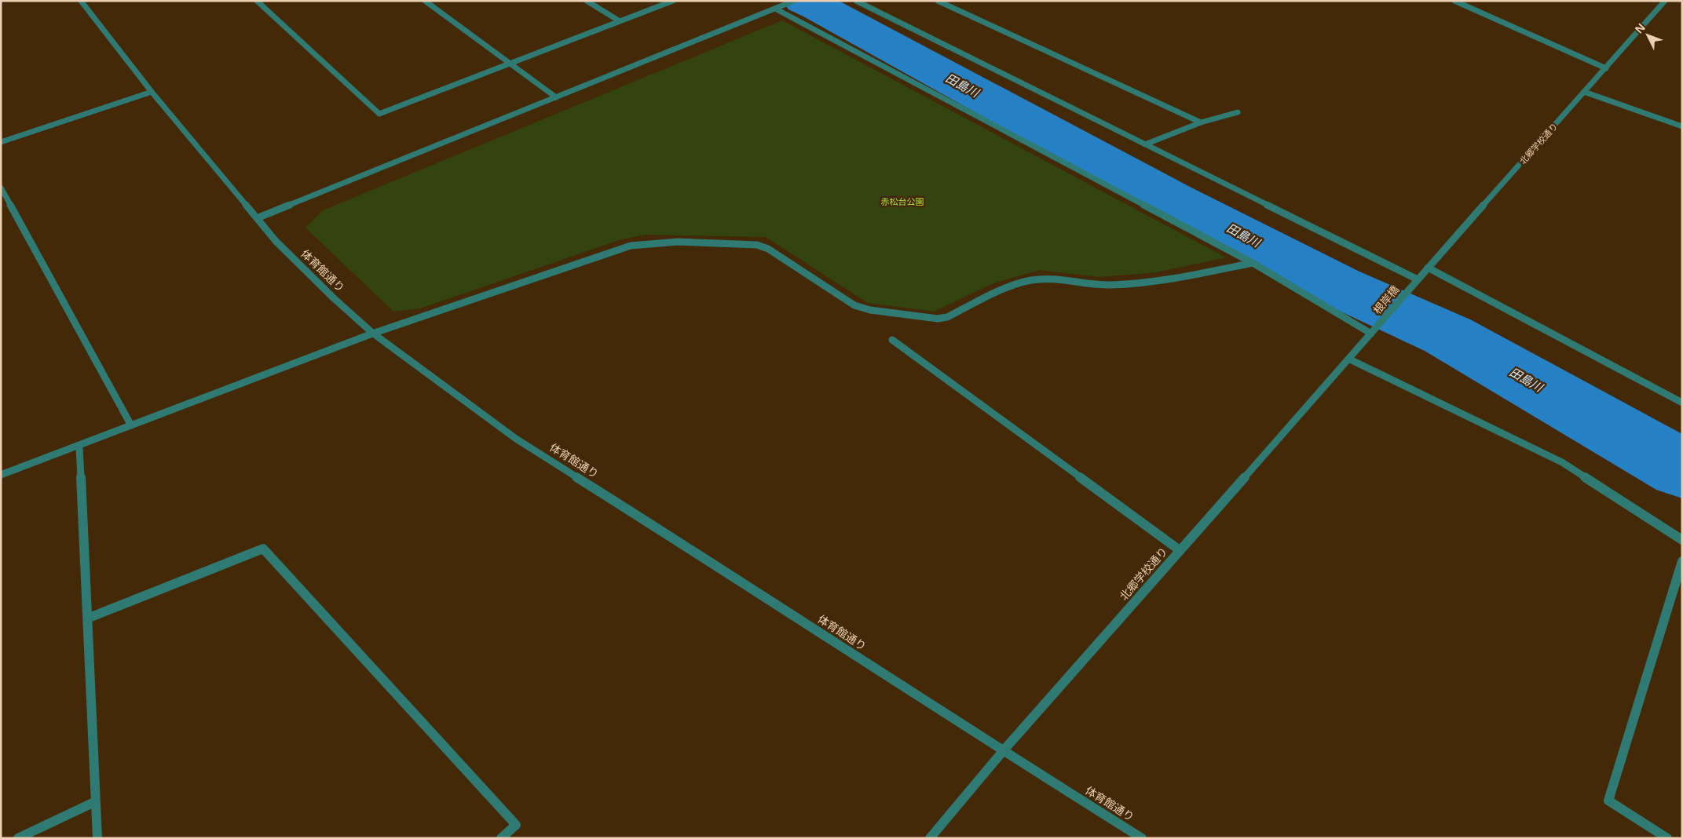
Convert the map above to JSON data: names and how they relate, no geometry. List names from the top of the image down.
{
  "streets": {
    "street": ["北郷学校通り", "体育館通り", "根岸橋"]
  },
  "crossings": [
    ["北郷学校通り", "体育館通り"],
    ["北郷学校通り", "根岸橋"]
  ],
  "water": ["田島川"],
  "parks": ["赤松台公園"],
  "north": "top left"
}
